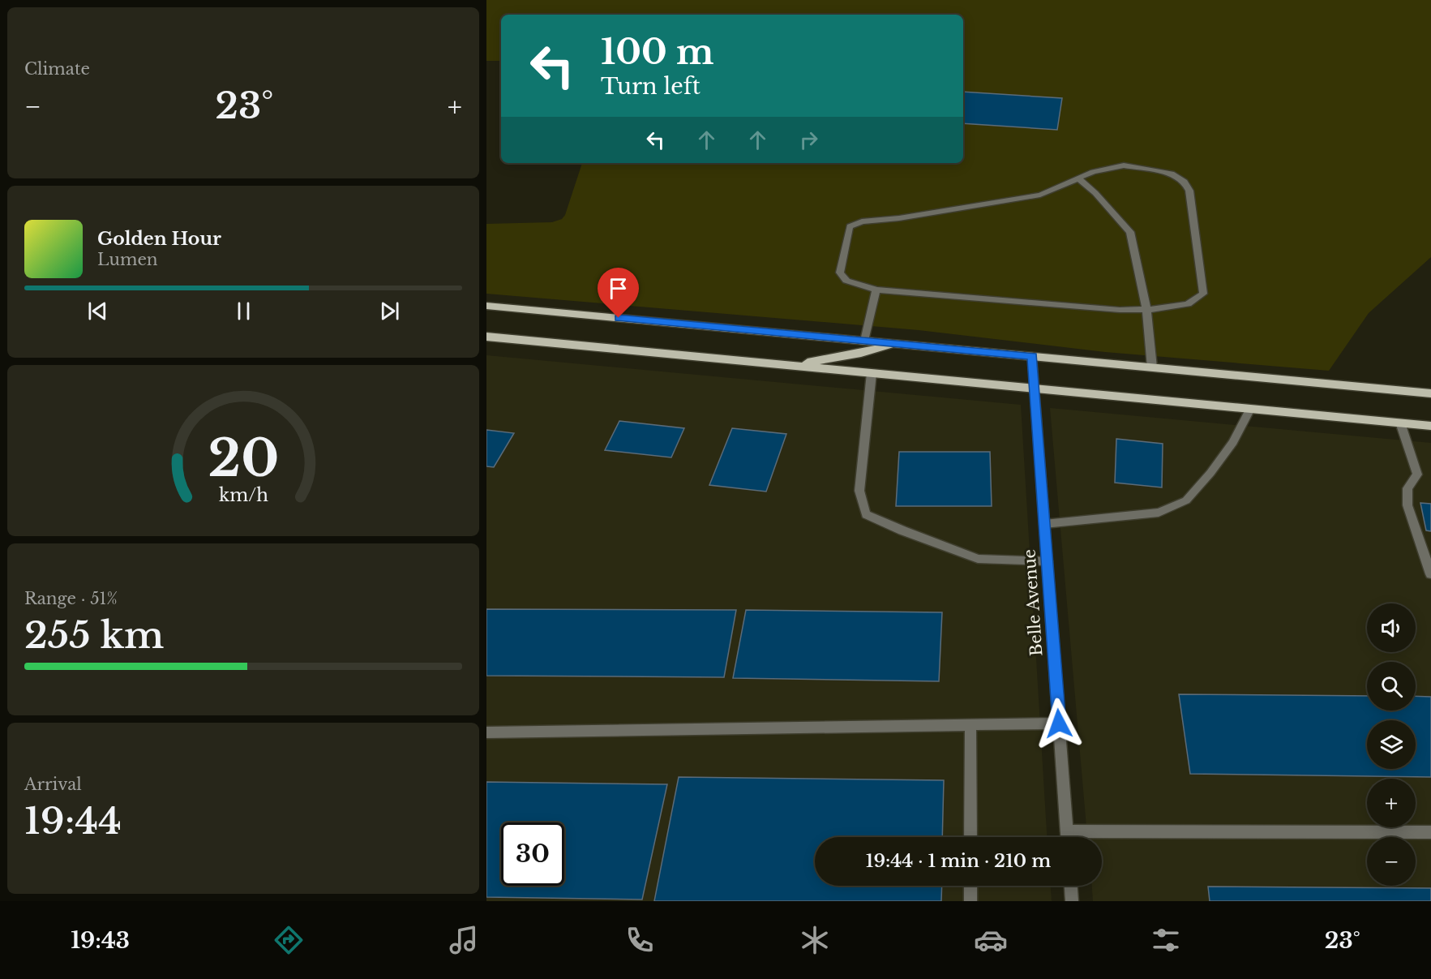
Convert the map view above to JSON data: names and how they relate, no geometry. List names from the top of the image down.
{
  "streets": {
    "street": ["Belle Avenue"]
  },
  "page": {
    "tile": [
      "Climate",
      ["Range · 51%", "255 km"],
      ["Arrival", "19:44"]
    ],
    "turn": ["100 m", "Turn left"],
    "heat": ["−", "23°", "+"],
    "song": ["Golden Hour", "Lumen"],
    "map_buttons": ["+", "−"],
    "limit": "30",
    "trip": "19:44 · 1 min · 210 m",
    "tabs": ["19:43", "23°"],
    "gauge": ["20", "km/h"]
  }
}
